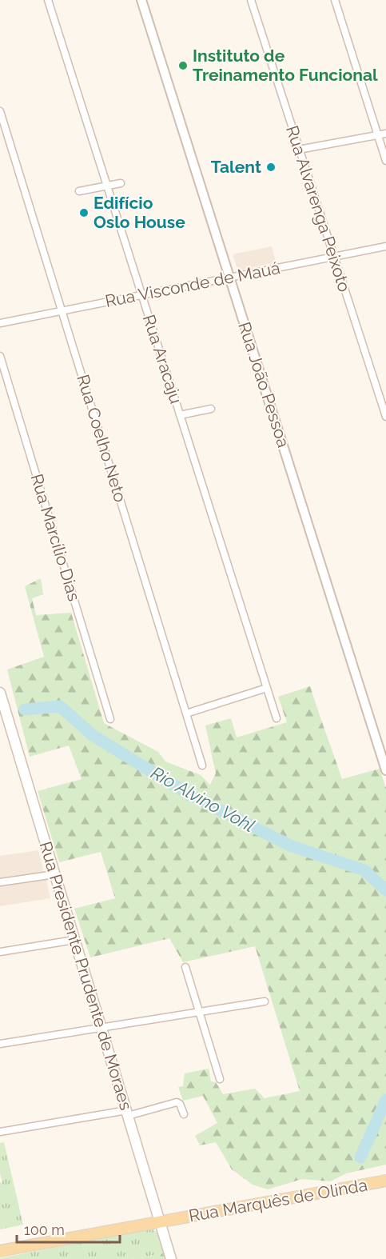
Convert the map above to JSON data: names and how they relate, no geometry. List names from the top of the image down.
{
  "streets": {
    "main road": ["Rua Presidente Prudente de Moraes", "Rua Marquês de Olinda"],
    "street": [
      "Rua Alvarenga Peixoto",
      "Rua Visconde de Mauá",
      "Rua Aracaju",
      "Rua João Pessoa",
      "Rua Coelho Neto",
      "Rua Marcílio Dias"
    ]
  },
  "crossings": [
    ["Rua Alvarenga Peixoto", "Rua Visconde de Mauá"],
    ["Rua Visconde de Mauá", "Rua Aracaju"],
    ["Rua Visconde de Mauá", "Rua João Pessoa"],
    ["Rua Visconde de Mauá", "Rua Coelho Neto"],
    ["Rua Presidente Prudente de Moraes", "Rua Marquês de Olinda"]
  ],
  "water": ["Rio Alvino Vohl"],
  "places": ["Instituto de Treinamento Funcional", "Talent", "Edifício Oslo House"],
  "scale_bar": "100 m"
}
